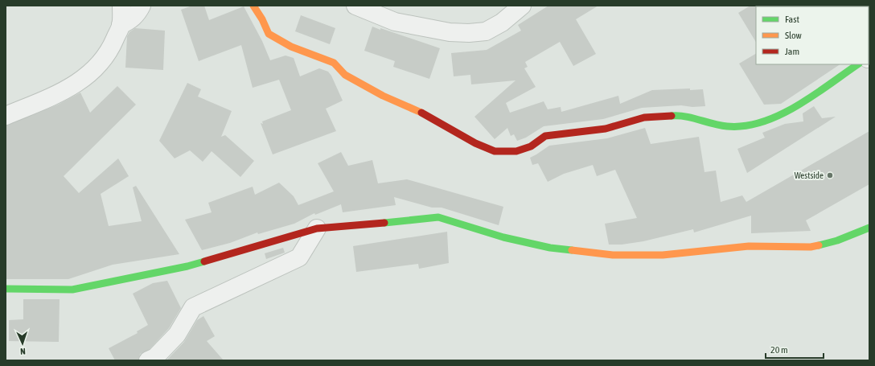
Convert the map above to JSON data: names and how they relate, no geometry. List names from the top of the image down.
{
  "places": ["Westside"],
  "legend": ["Fast", "Slow", "Jam"],
  "scale_bar": "20 m",
  "north": "bottom"
}
